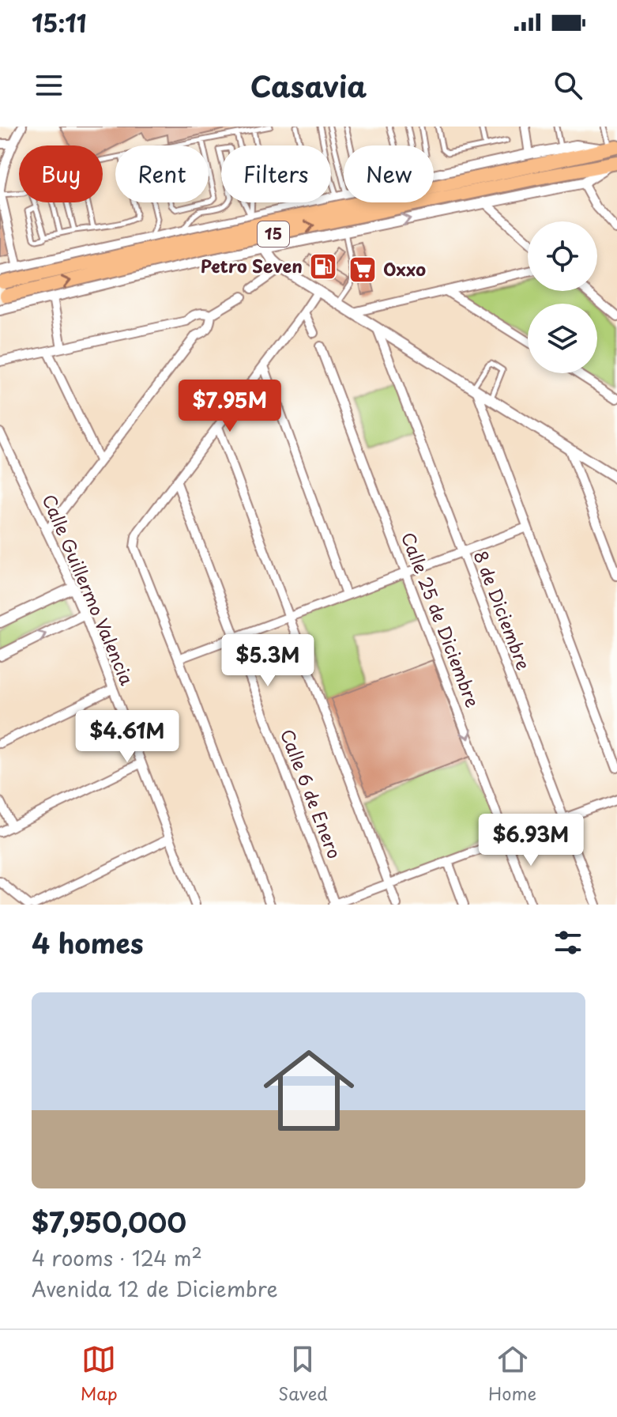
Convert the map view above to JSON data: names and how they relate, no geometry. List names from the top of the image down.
{
  "streets": {
    "highway": ["15"],
    "street": [
      "Calle Guillermo Valencia",
      "8 de Diciembre",
      "Calle 25 de Diciembre",
      "Calle 6 de Enero"
    ]
  },
  "one_way": ["Calle 25 de Diciembre"],
  "places": {
    "fuel station": ["Petro Seven"],
    "supermarket": ["Oxxo"]
  },
  "page": {
    "status": "15:11",
    "header": "Casavia",
    "chip": [
      "Buy",
      "Rent",
      "Filters",
      "New"
    ],
    "price": [
      "$7.95M",
      "$5.3M",
      "$4.61M",
      "$6.93M"
    ],
    "heading": "4 homes",
    "list": [
      {
        "name": "$7,950,000",
        "note": "4 rooms · 124 m² · Avenida 12 de Diciembre"
      }
    ],
    "tabs": ["Map", "Saved", "Home"]
  }
}
